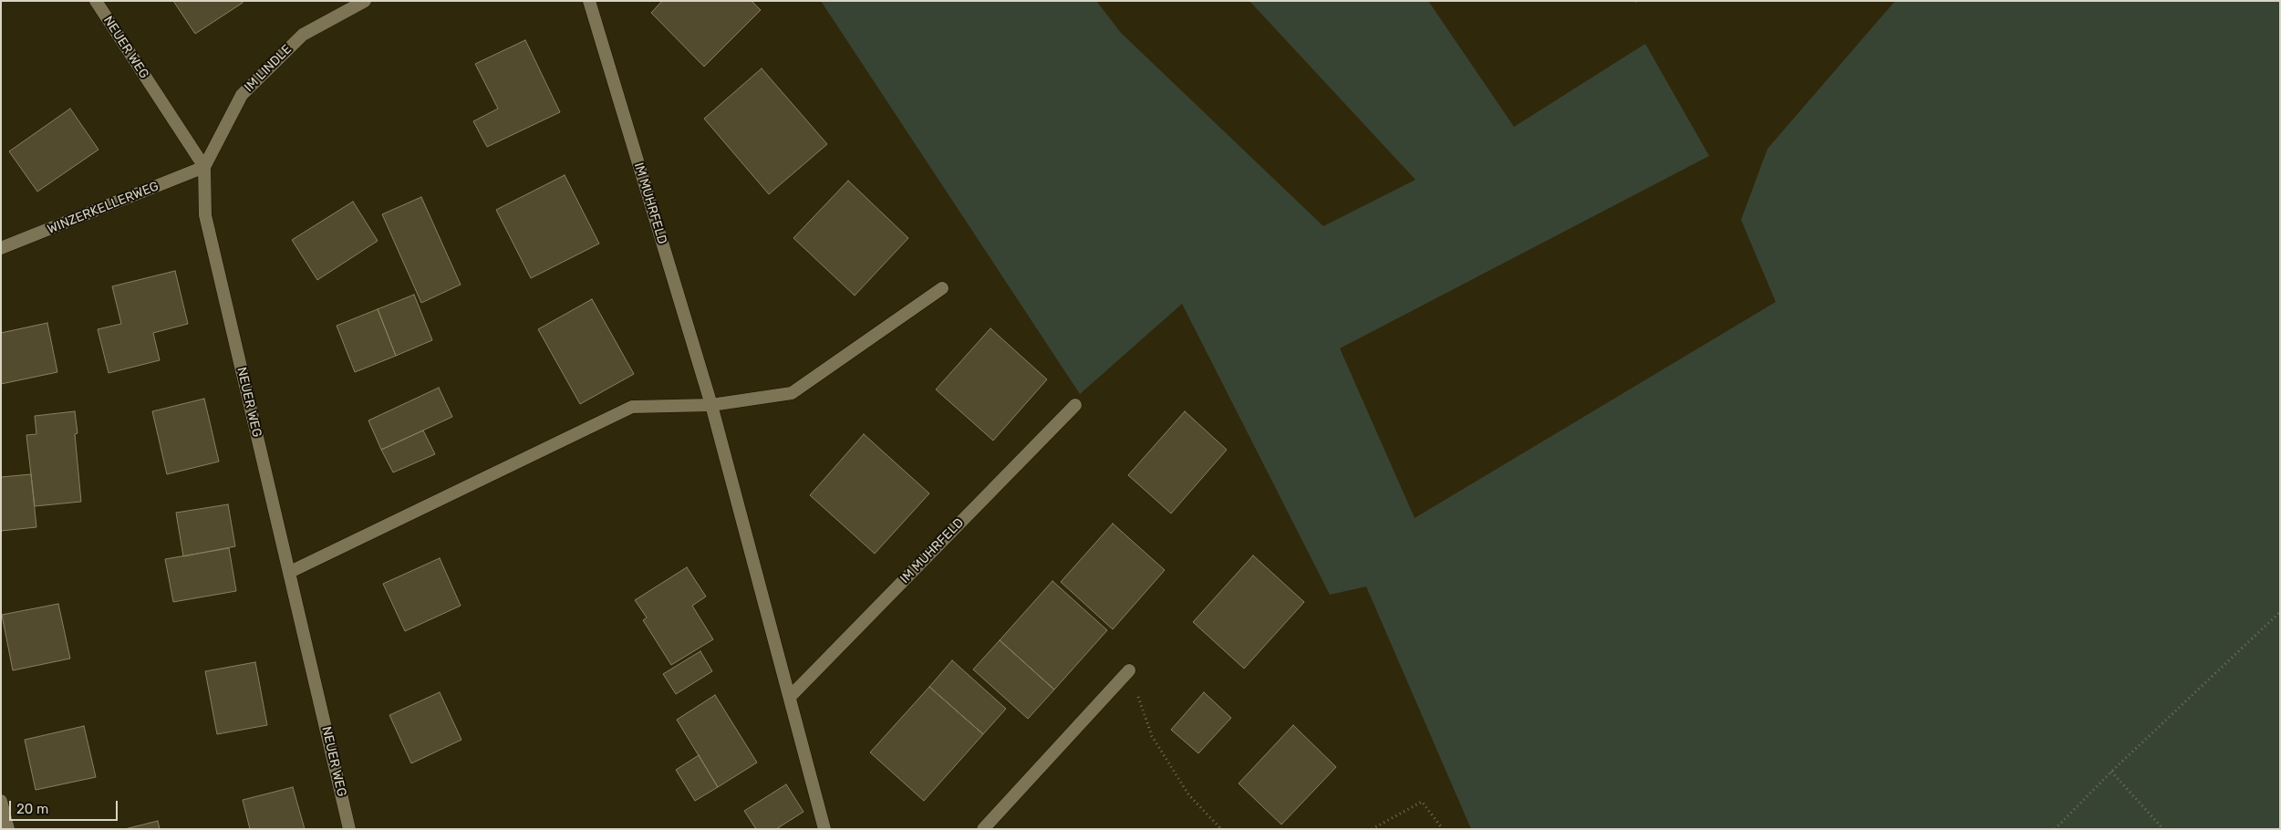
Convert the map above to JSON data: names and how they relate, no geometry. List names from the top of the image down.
{
  "streets": {
    "street": [
      "NEUER WEG",
      "IM LINDLE",
      "IM MUHRFELD",
      "WINZERKELLERWEG"
    ]
  },
  "crossings": [
    ["NEUER WEG", "IM LINDLE"],
    ["NEUER WEG", "WINZERKELLERWEG"],
    ["IM LINDLE", "WINZERKELLERWEG"]
  ],
  "scale_bar": "20 m"
}
